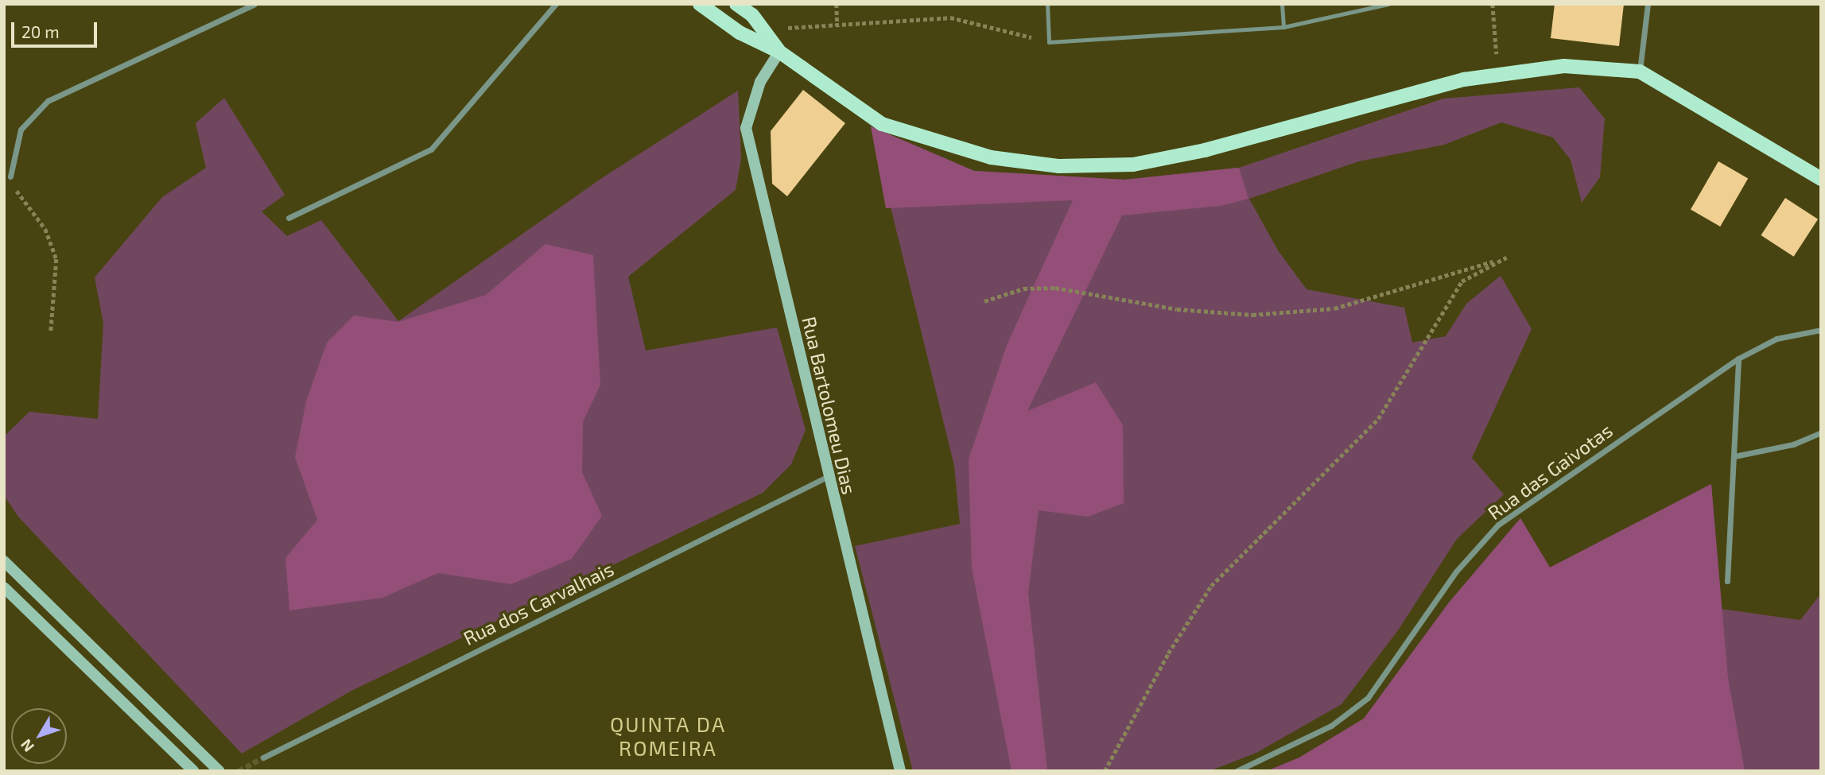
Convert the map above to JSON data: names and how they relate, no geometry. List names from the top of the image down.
{
  "streets": {
    "street": ["Rua Bartolomeu Dias", "Rua das Gaivotas", "Rua dos Carvalhais"]
  },
  "crossings": [
    ["Rua Bartolomeu Dias", "Rua dos Carvalhais"]
  ],
  "districts": ["QUINTA DA ROMEIRA"],
  "scale_bar": "20 m",
  "north": "bottom left"
}
